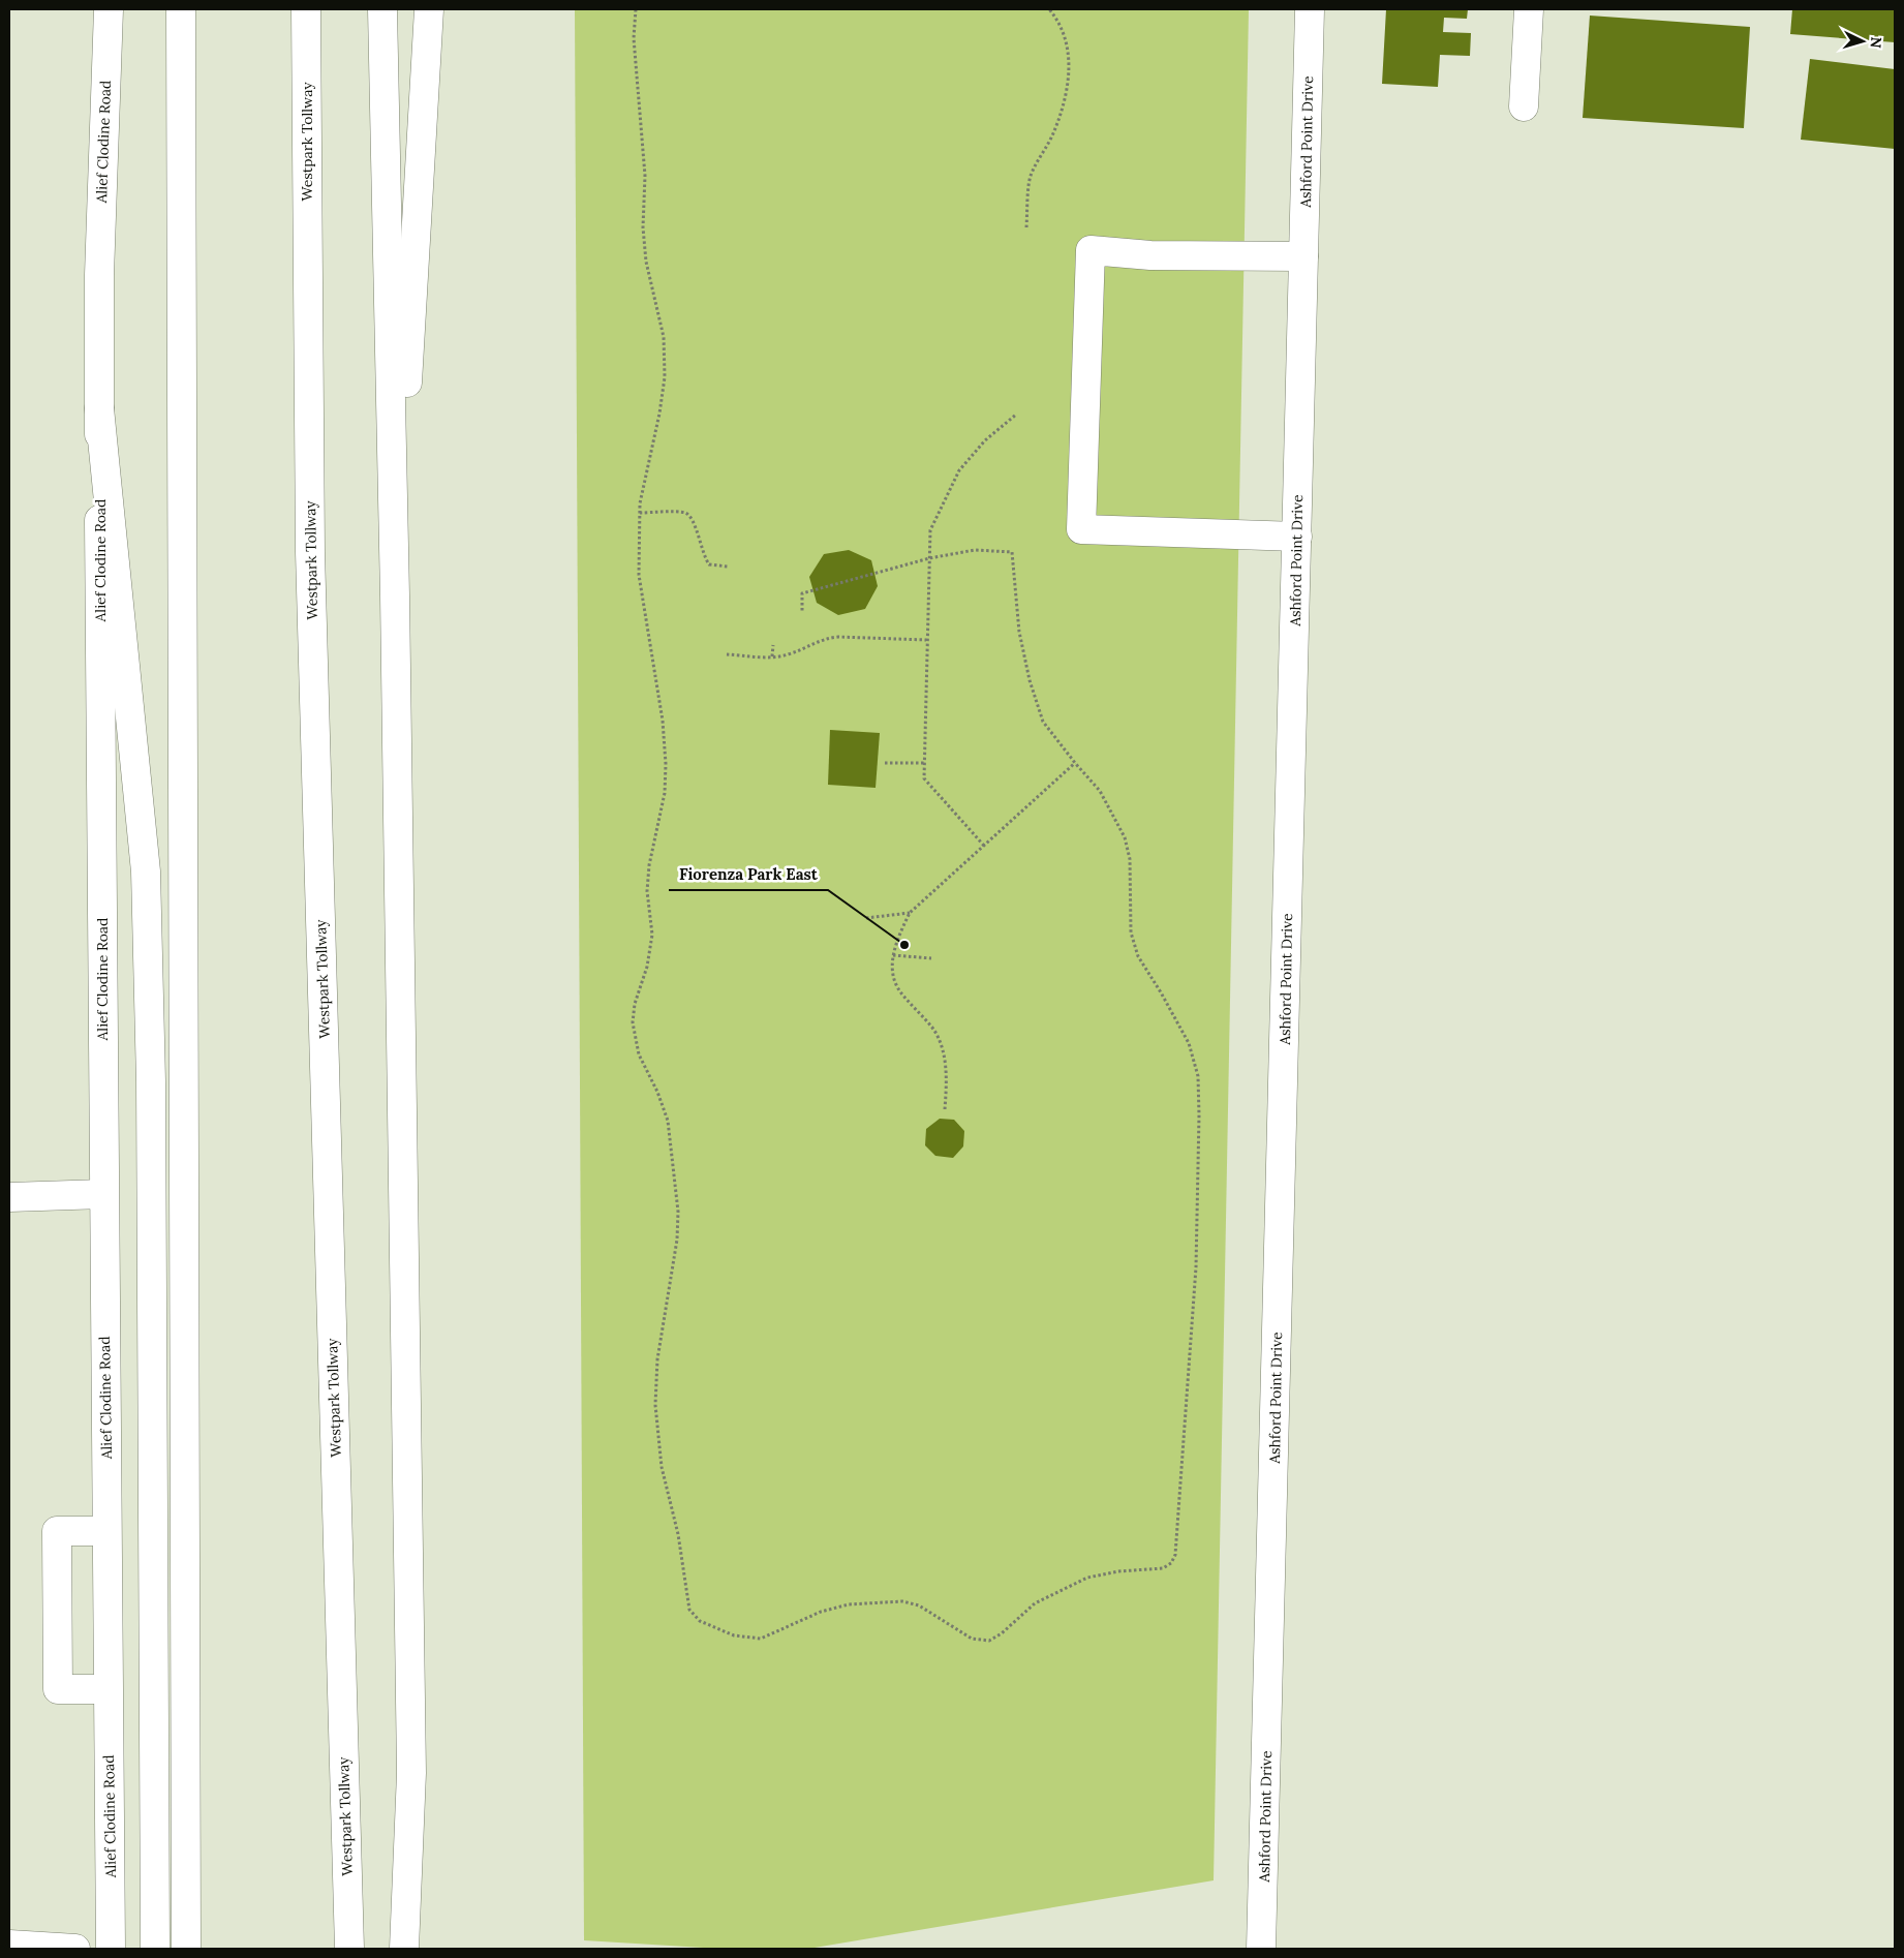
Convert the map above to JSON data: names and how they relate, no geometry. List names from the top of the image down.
{
  "streets": {
    "main road": ["Alief Clodine Road", "Westpark Tollway", "Ashford Point Drive"]
  },
  "places": ["Fiorenza Park East"],
  "north": "right"
}
